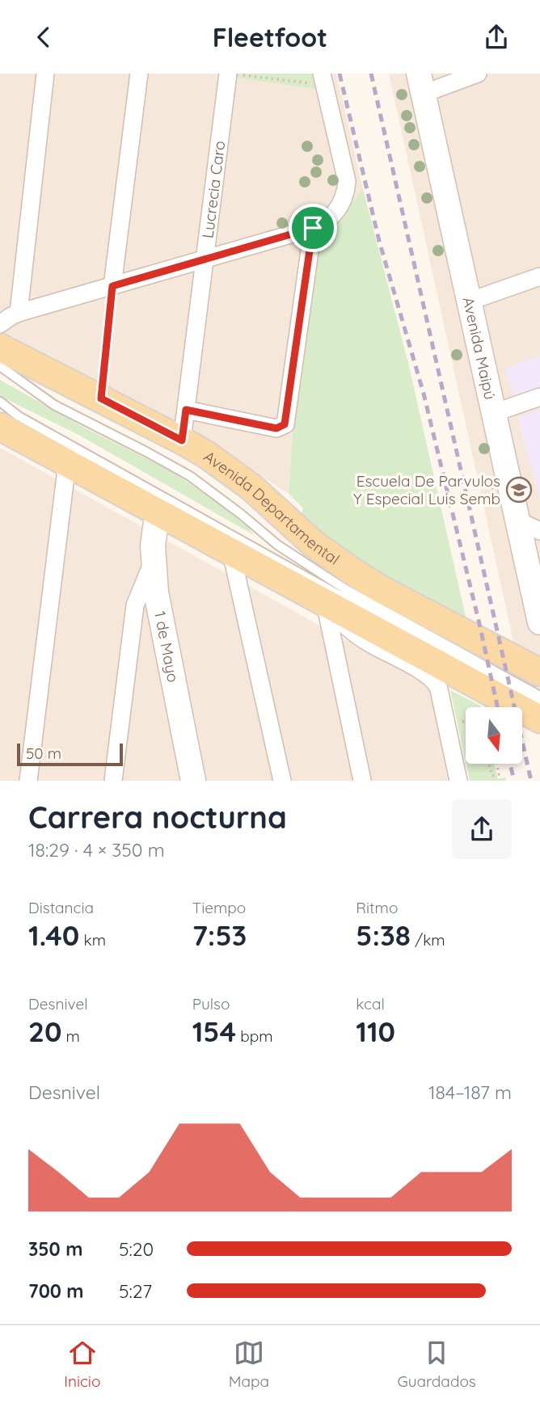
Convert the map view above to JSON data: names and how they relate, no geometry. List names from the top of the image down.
{
  "streets": {
    "main road": ["Avenida Maipú", "Avenida Departamental", "1 de Mayo"],
    "street": ["Lucrecia Caro"]
  },
  "crossings": [
    ["Lucrecia Caro", "Avenida Departamental"]
  ],
  "places": {
    "school or university": ["Escuela De Parvulos Y Especial Luis Semb"]
  },
  "scale_bar": "50 m",
  "north": "bottom",
  "page": {
    "header": "Fleetfoot",
    "scale": "50 m",
    "heading": ["Carrera nocturna", "18:29 · 4 × 350 m"],
    "stats": [
      ["Distancia", "1.40 km"],
      ["Tiempo", "7:53"],
      ["Ritmo", "5:38 /km"],
      ["Desnivel", "20 m"],
      ["Pulso", "154 bpm"],
      ["kcal", "110"]
    ],
    "chart": ["Desnivel", "184–187 m"],
    "list": [
      {
        "name": "350 m",
        "note": "5:20"
      },
      {
        "name": "700 m",
        "note": "5:27"
      }
    ],
    "tabs": ["Inicio", "Mapa", "Guardados"]
  }
}
